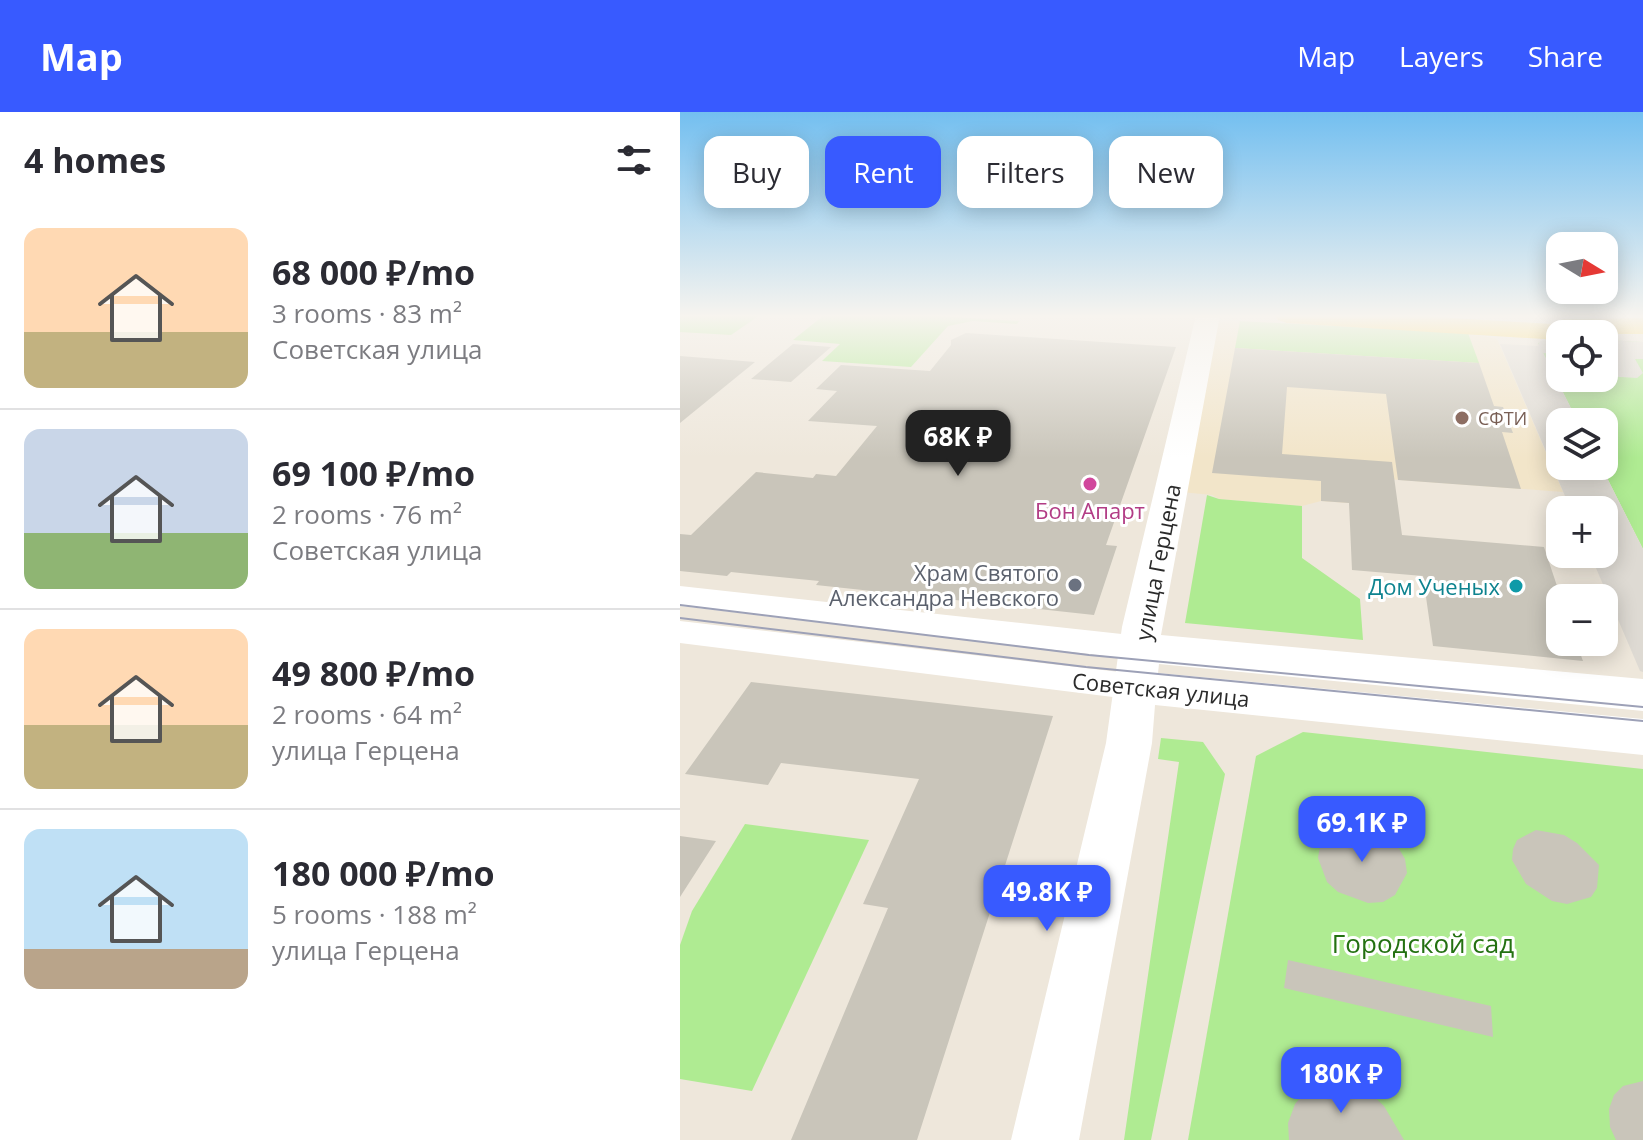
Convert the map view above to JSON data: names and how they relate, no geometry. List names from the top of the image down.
{
  "streets": {
    "street": ["улица Герцена", "Советская улица"]
  },
  "crossings": [
    ["улица Герцена", "Советская улица"]
  ],
  "parks": ["Городской сад"],
  "places": [
    "СФТИ",
    "Бон Апарт",
    "Храм Святого Александра Невского",
    "Дом Ученых"
  ],
  "north": "right",
  "page": {
    "header": "Map",
    "nav": ["Map", "Layers", "Share"],
    "heading": "4 homes",
    "chip": [
      "Buy",
      "Rent",
      "Filters",
      "New"
    ],
    "list": [
      {
        "name": "68 000 ₽/mo",
        "note": "3 rooms · 83 m² · Советская улица"
      },
      {
        "name": "69 100 ₽/mo",
        "note": "2 rooms · 76 m² · Советская улица"
      },
      {
        "name": "49 800 ₽/mo",
        "note": "2 rooms · 64 m² · улица Герцена"
      },
      {
        "name": "180 000 ₽/mo",
        "note": "5 rooms · 188 m² · улица Герцена"
      }
    ],
    "map_buttons": ["+", "−"],
    "price": [
      "68K ₽",
      "69.1K ₽",
      "49.8K ₽",
      "180K ₽"
    ]
  }
}
